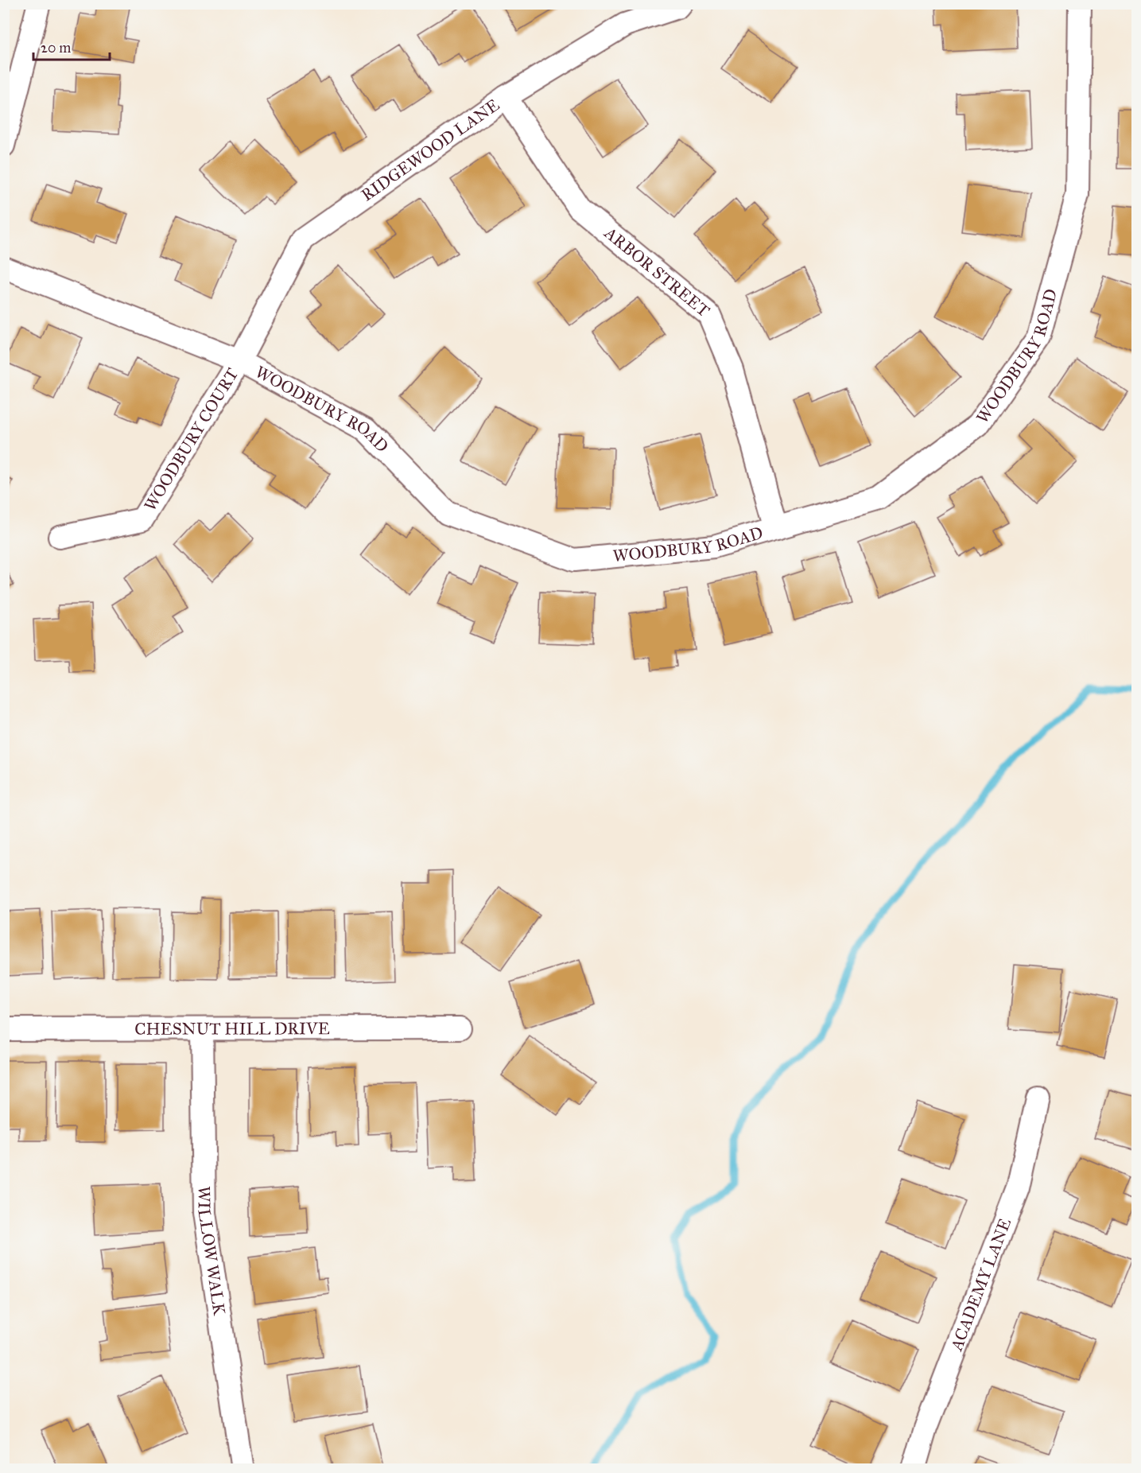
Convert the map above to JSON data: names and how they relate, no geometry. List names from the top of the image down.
{
  "streets": {
    "street": [
      "RIDGEWOOD LANE",
      "ARBOR STREET",
      "WOODBURY ROAD",
      "WOODBURY COURT",
      "CHESNUT HILL DRIVE",
      "WILLOW WALK",
      "ACADEMY LANE"
    ]
  },
  "crossings": [
    ["RIDGEWOOD LANE", "ARBOR STREET"],
    ["RIDGEWOOD LANE", "WOODBURY ROAD"],
    ["RIDGEWOOD LANE", "WOODBURY COURT"],
    ["ARBOR STREET", "WOODBURY ROAD"],
    ["WOODBURY ROAD", "WOODBURY COURT"],
    ["CHESNUT HILL DRIVE", "WILLOW WALK"]
  ],
  "scale_bar": "20 m"
}
